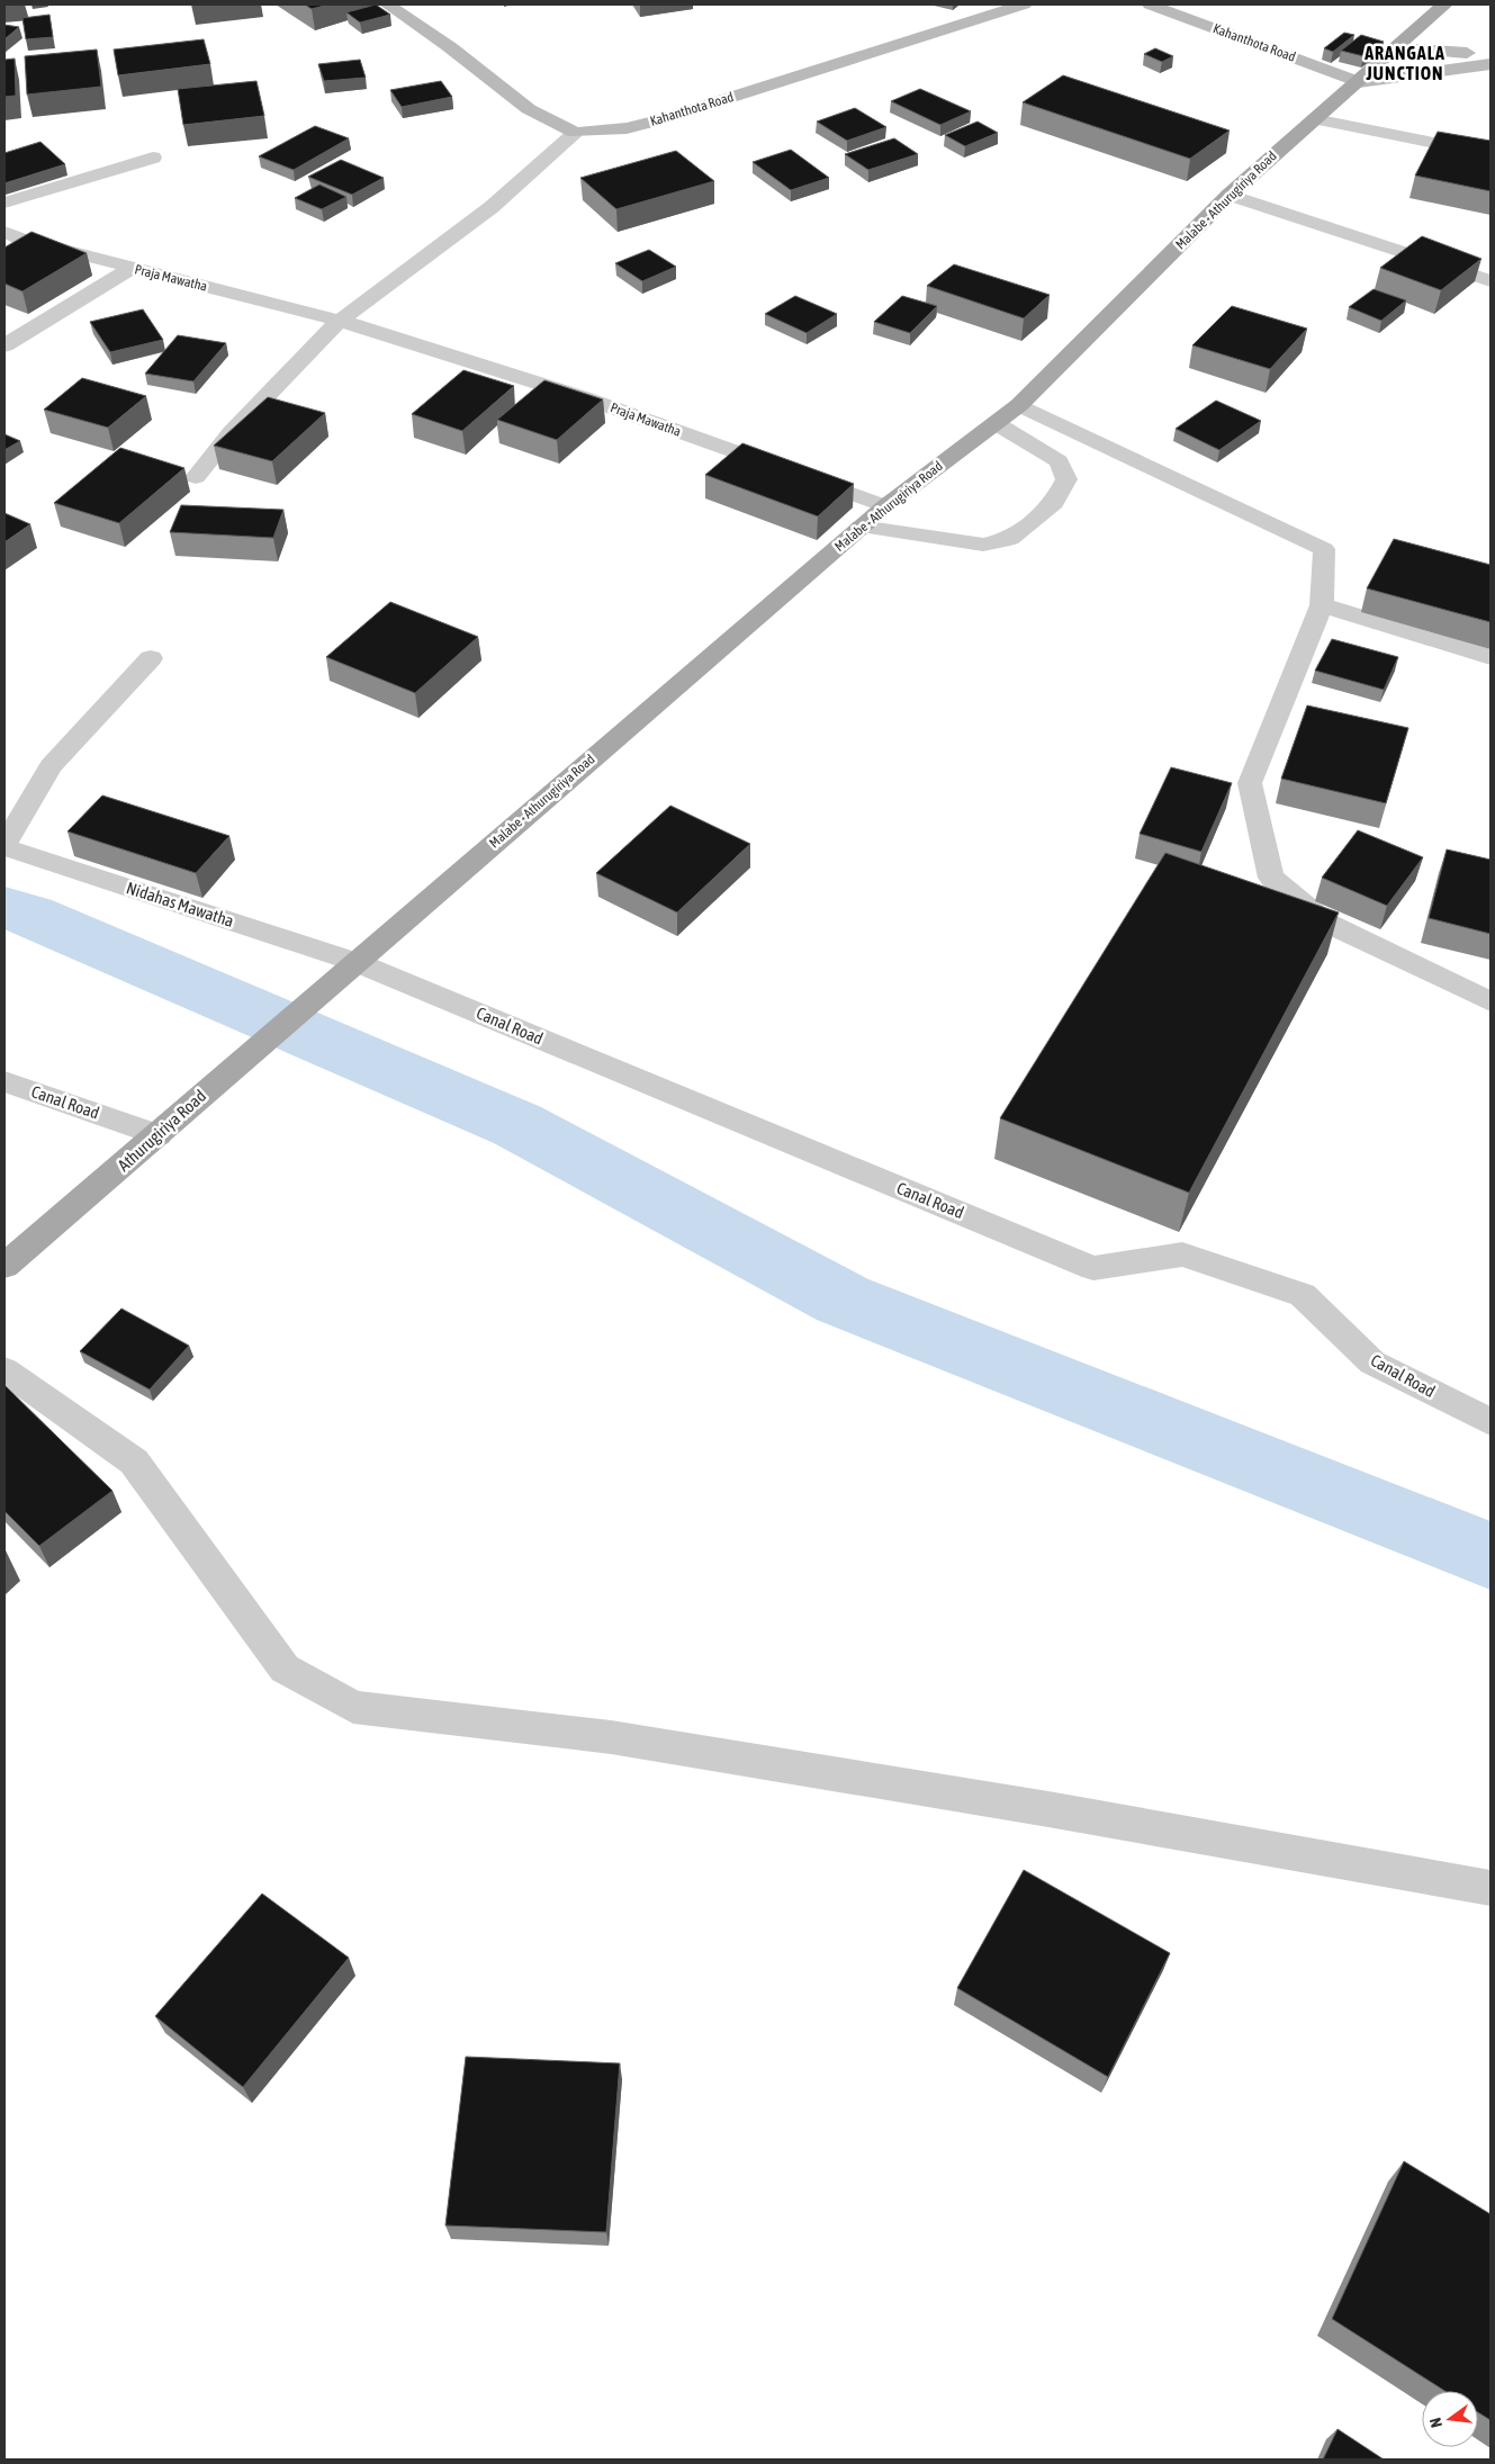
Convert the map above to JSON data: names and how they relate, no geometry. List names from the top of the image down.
{
  "streets": {
    "main road": ["Kahanthota Road", "Malabe - Athurugiriya Road", "Athurugiriya Road"],
    "street": ["Praja Mawatha", "Nidahas Mawatha", "Canal Road"]
  },
  "crossings": [
    ["Kahanthota Road", "Malabe - Athurugiriya Road"],
    ["Malabe - Athurugiriya Road", "Praja Mawatha"],
    ["Malabe - Athurugiriya Road", "Nidahas Mawatha"],
    ["Malabe - Athurugiriya Road", "Canal Road"],
    ["Malabe - Athurugiriya Road", "Athurugiriya Road"],
    ["Nidahas Mawatha", "Canal Road"],
    ["Canal Road", "Athurugiriya Road"]
  ],
  "districts": ["ARANGALA JUNCTION"],
  "north": "left"
}
